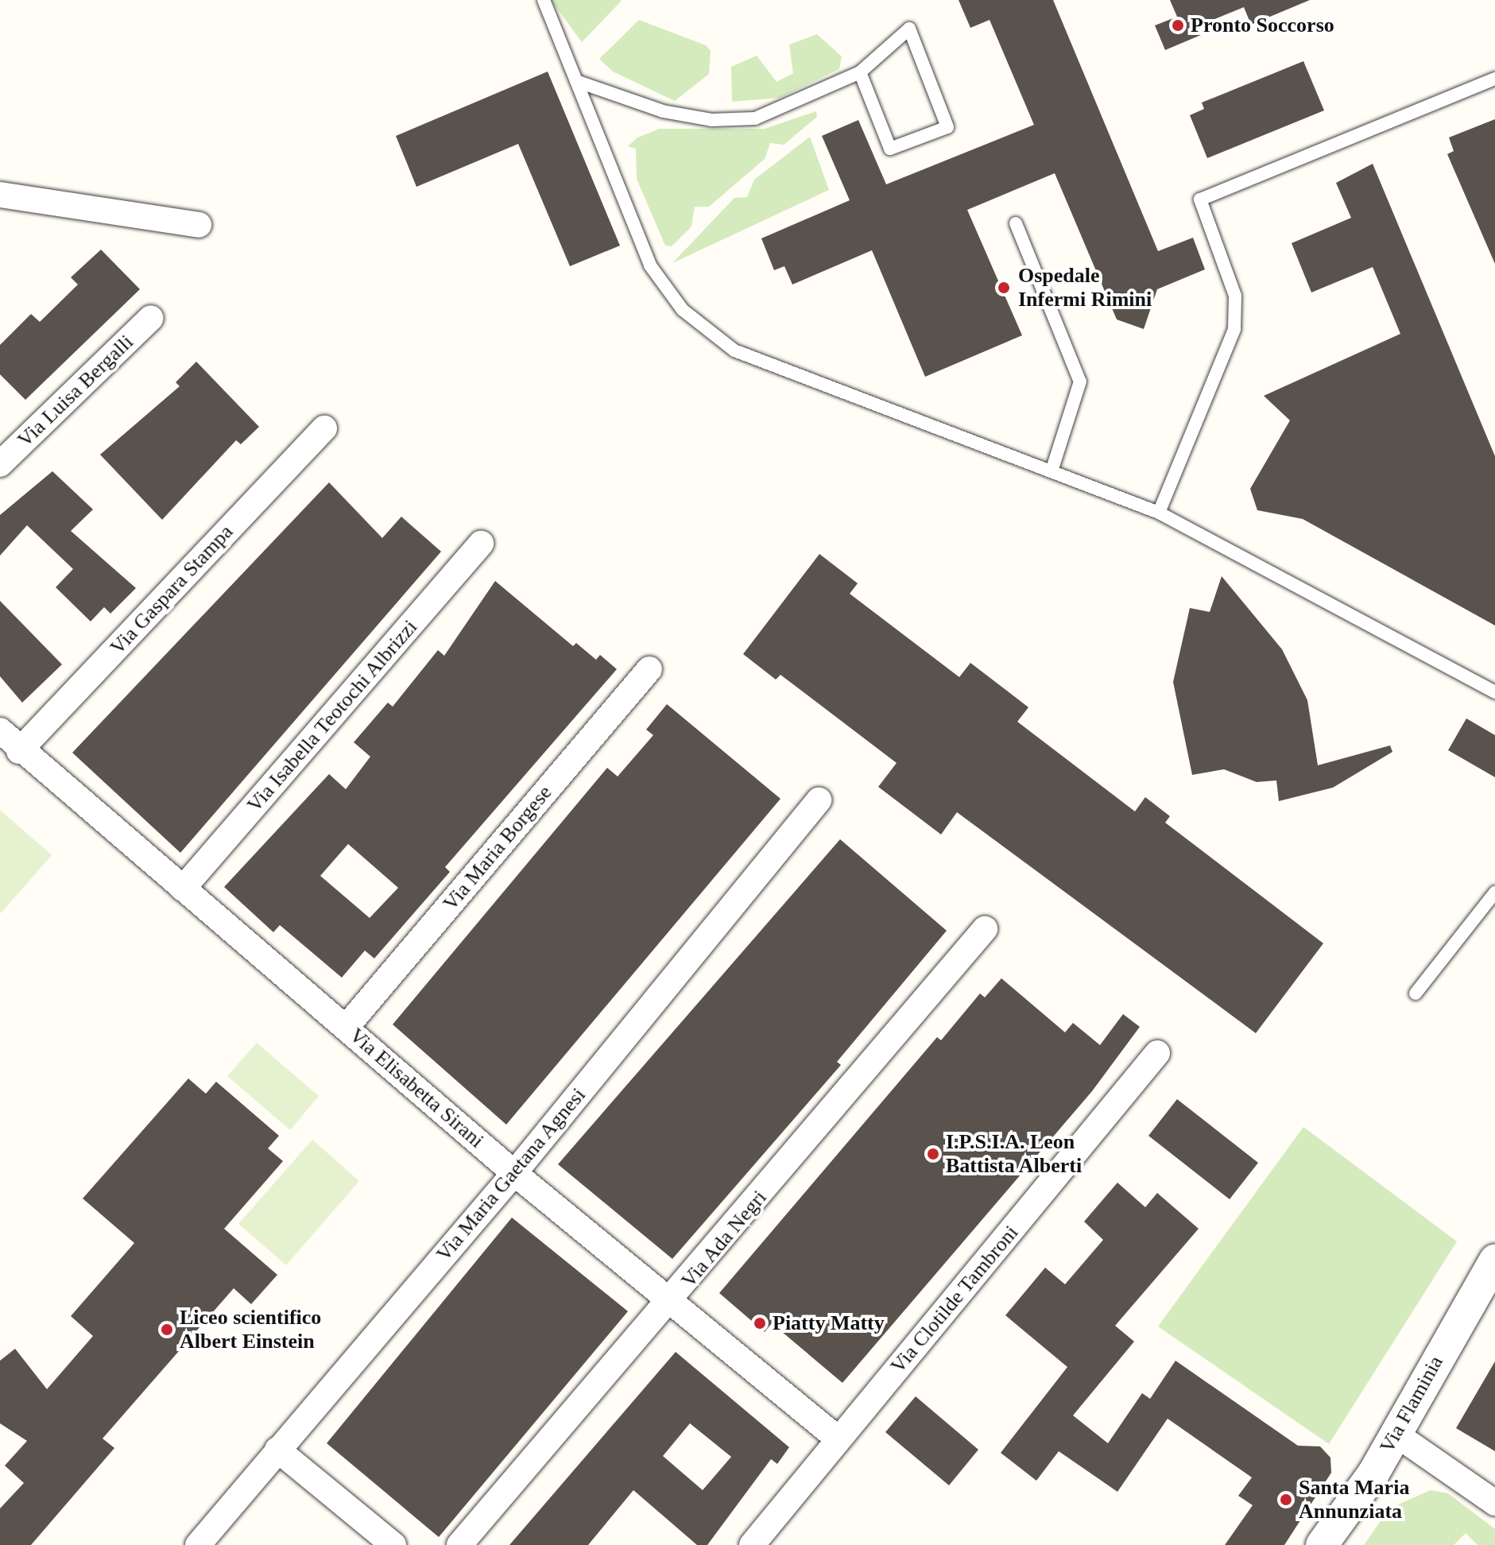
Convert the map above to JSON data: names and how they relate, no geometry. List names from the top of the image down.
{
  "streets": {
    "street": [
      "Via Luisa Bergalli",
      "Via Gaspara Stampa",
      "Via Isabella Teotochi Albrizzi",
      "Via Maria Borgese",
      "Via Elisabetta Sirani",
      "Via Maria Gaetana Agnesi",
      "Via Ada Negri",
      "Via Clotilde Tambroni",
      "Via Flaminia"
    ]
  },
  "crossings": [
    ["Via Gaspara Stampa", "Via Elisabetta Sirani"],
    ["Via Isabella Teotochi Albrizzi", "Via Elisabetta Sirani"],
    ["Via Maria Borgese", "Via Elisabetta Sirani"],
    ["Via Elisabetta Sirani", "Via Maria Gaetana Agnesi"],
    ["Via Elisabetta Sirani", "Via Ada Negri"],
    ["Via Elisabetta Sirani", "Via Clotilde Tambroni"]
  ],
  "places": [
    "Pronto Soccorso",
    "Ospedale Infermi Rimini",
    "I.P.S.I.A. Leon Battista Alberti",
    "Piatty Matty",
    "Liceo scientifico Albert Einstein",
    "Santa Maria Annunziata"
  ]
}
